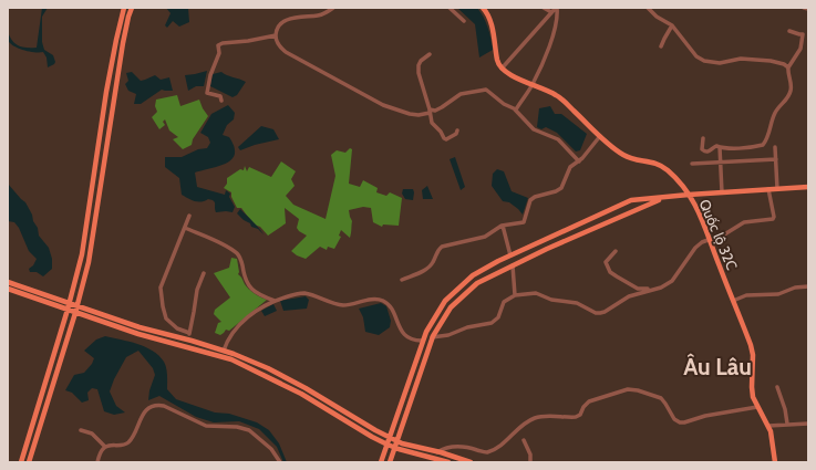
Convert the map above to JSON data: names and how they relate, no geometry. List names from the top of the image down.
{
  "streets": {
    "main road": ["Quốc lộ 32C"]
  },
  "districts": ["Âu Lâu"]
}
